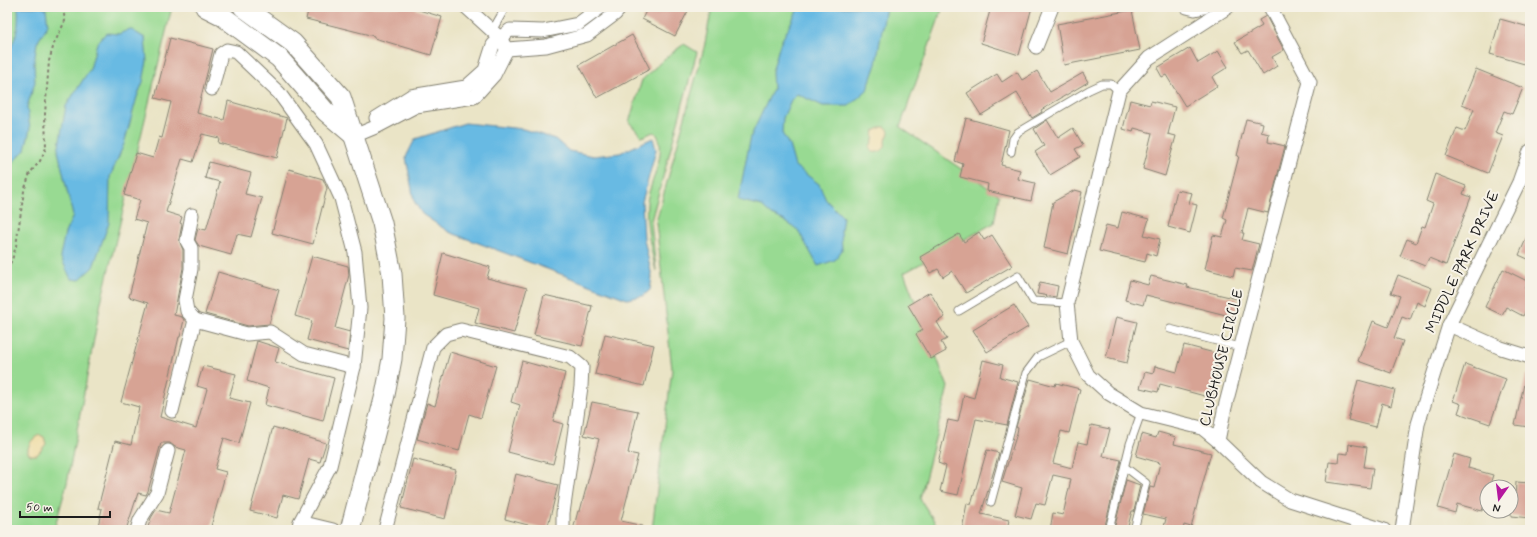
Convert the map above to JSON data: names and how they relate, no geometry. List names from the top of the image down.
{
  "streets": {
    "street": ["MIDDLE PARK DRIVE", "CLUBHOUSE CIRCLE"]
  },
  "scale_bar": "50 m",
  "north": "bottom"
}
